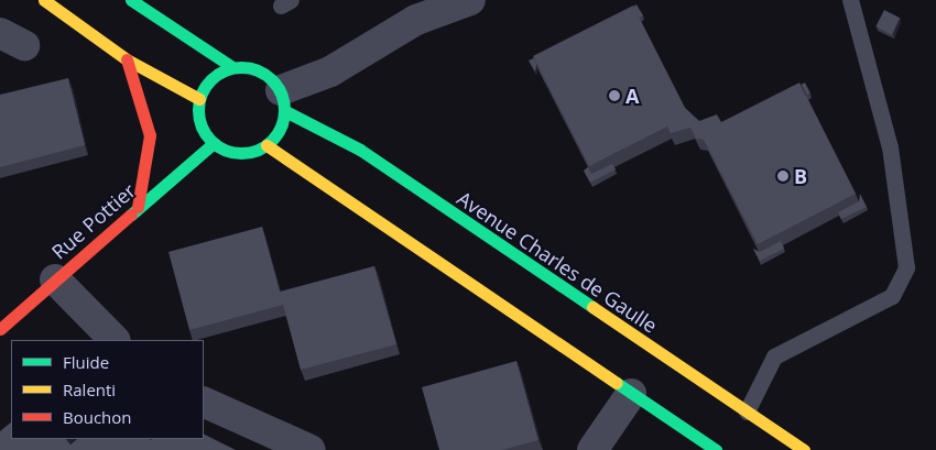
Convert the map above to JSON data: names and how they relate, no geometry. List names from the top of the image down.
{
  "streets": {
    "main road": ["Rue Pottier", "Avenue Charles de Gaulle"]
  },
  "crossings": [
    ["Rue Pottier", "Avenue Charles de Gaulle"]
  ],
  "places": ["A", "B"],
  "legend": ["Fluide", "Ralenti", "Bouchon"]
}
